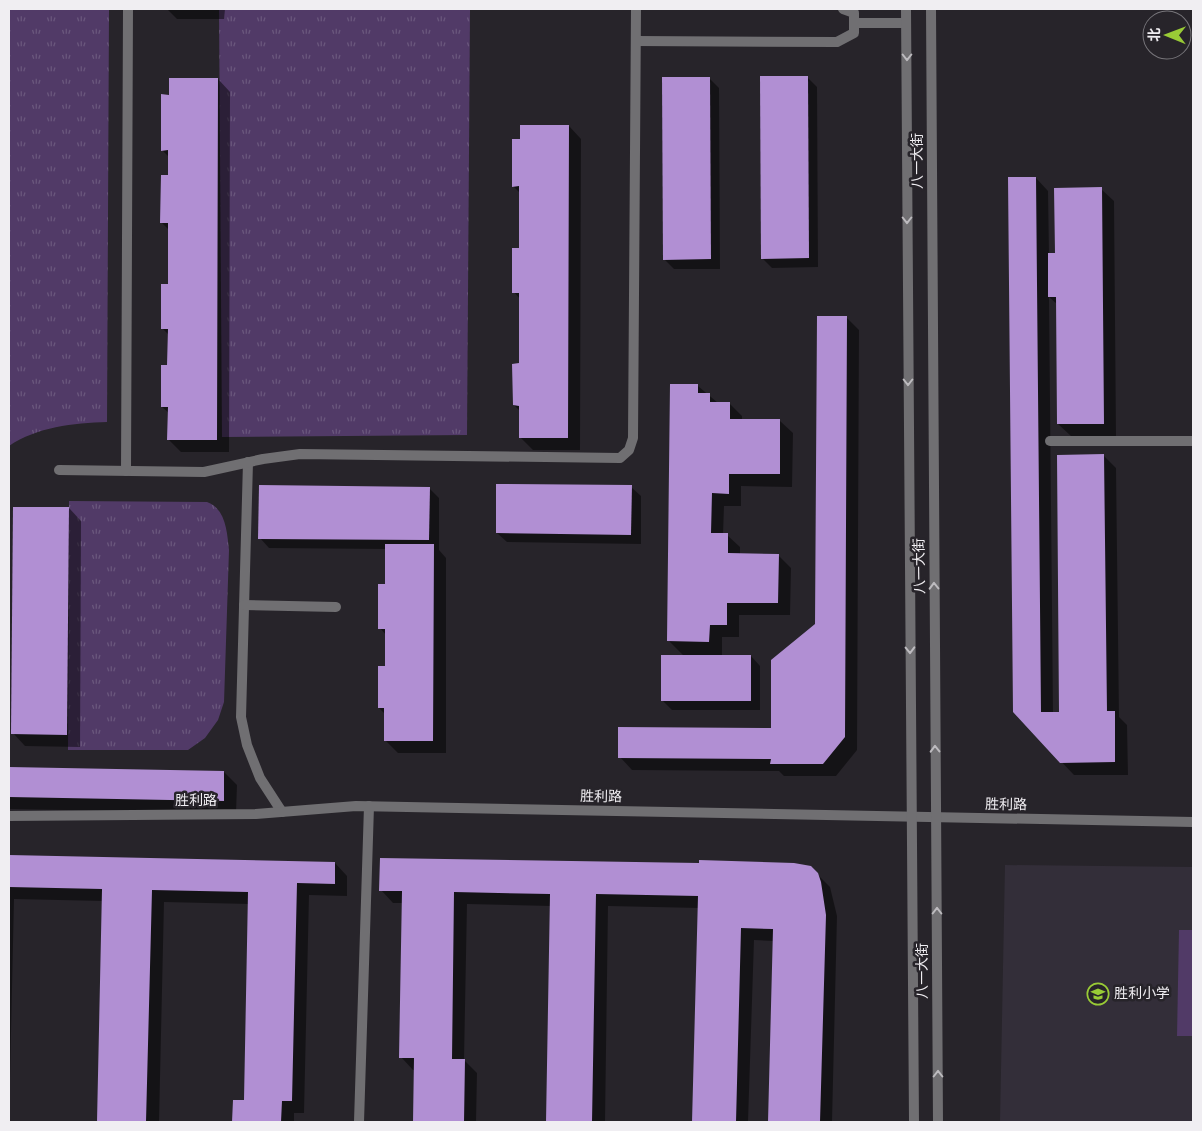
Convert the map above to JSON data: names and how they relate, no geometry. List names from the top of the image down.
{
  "streets": {
    "street": ["八一大街", "胜利路"]
  },
  "crossings": [
    ["八一大街", "胜利路"]
  ],
  "places": {
    "school or university": ["胜利小学"]
  },
  "north": "left"
}
